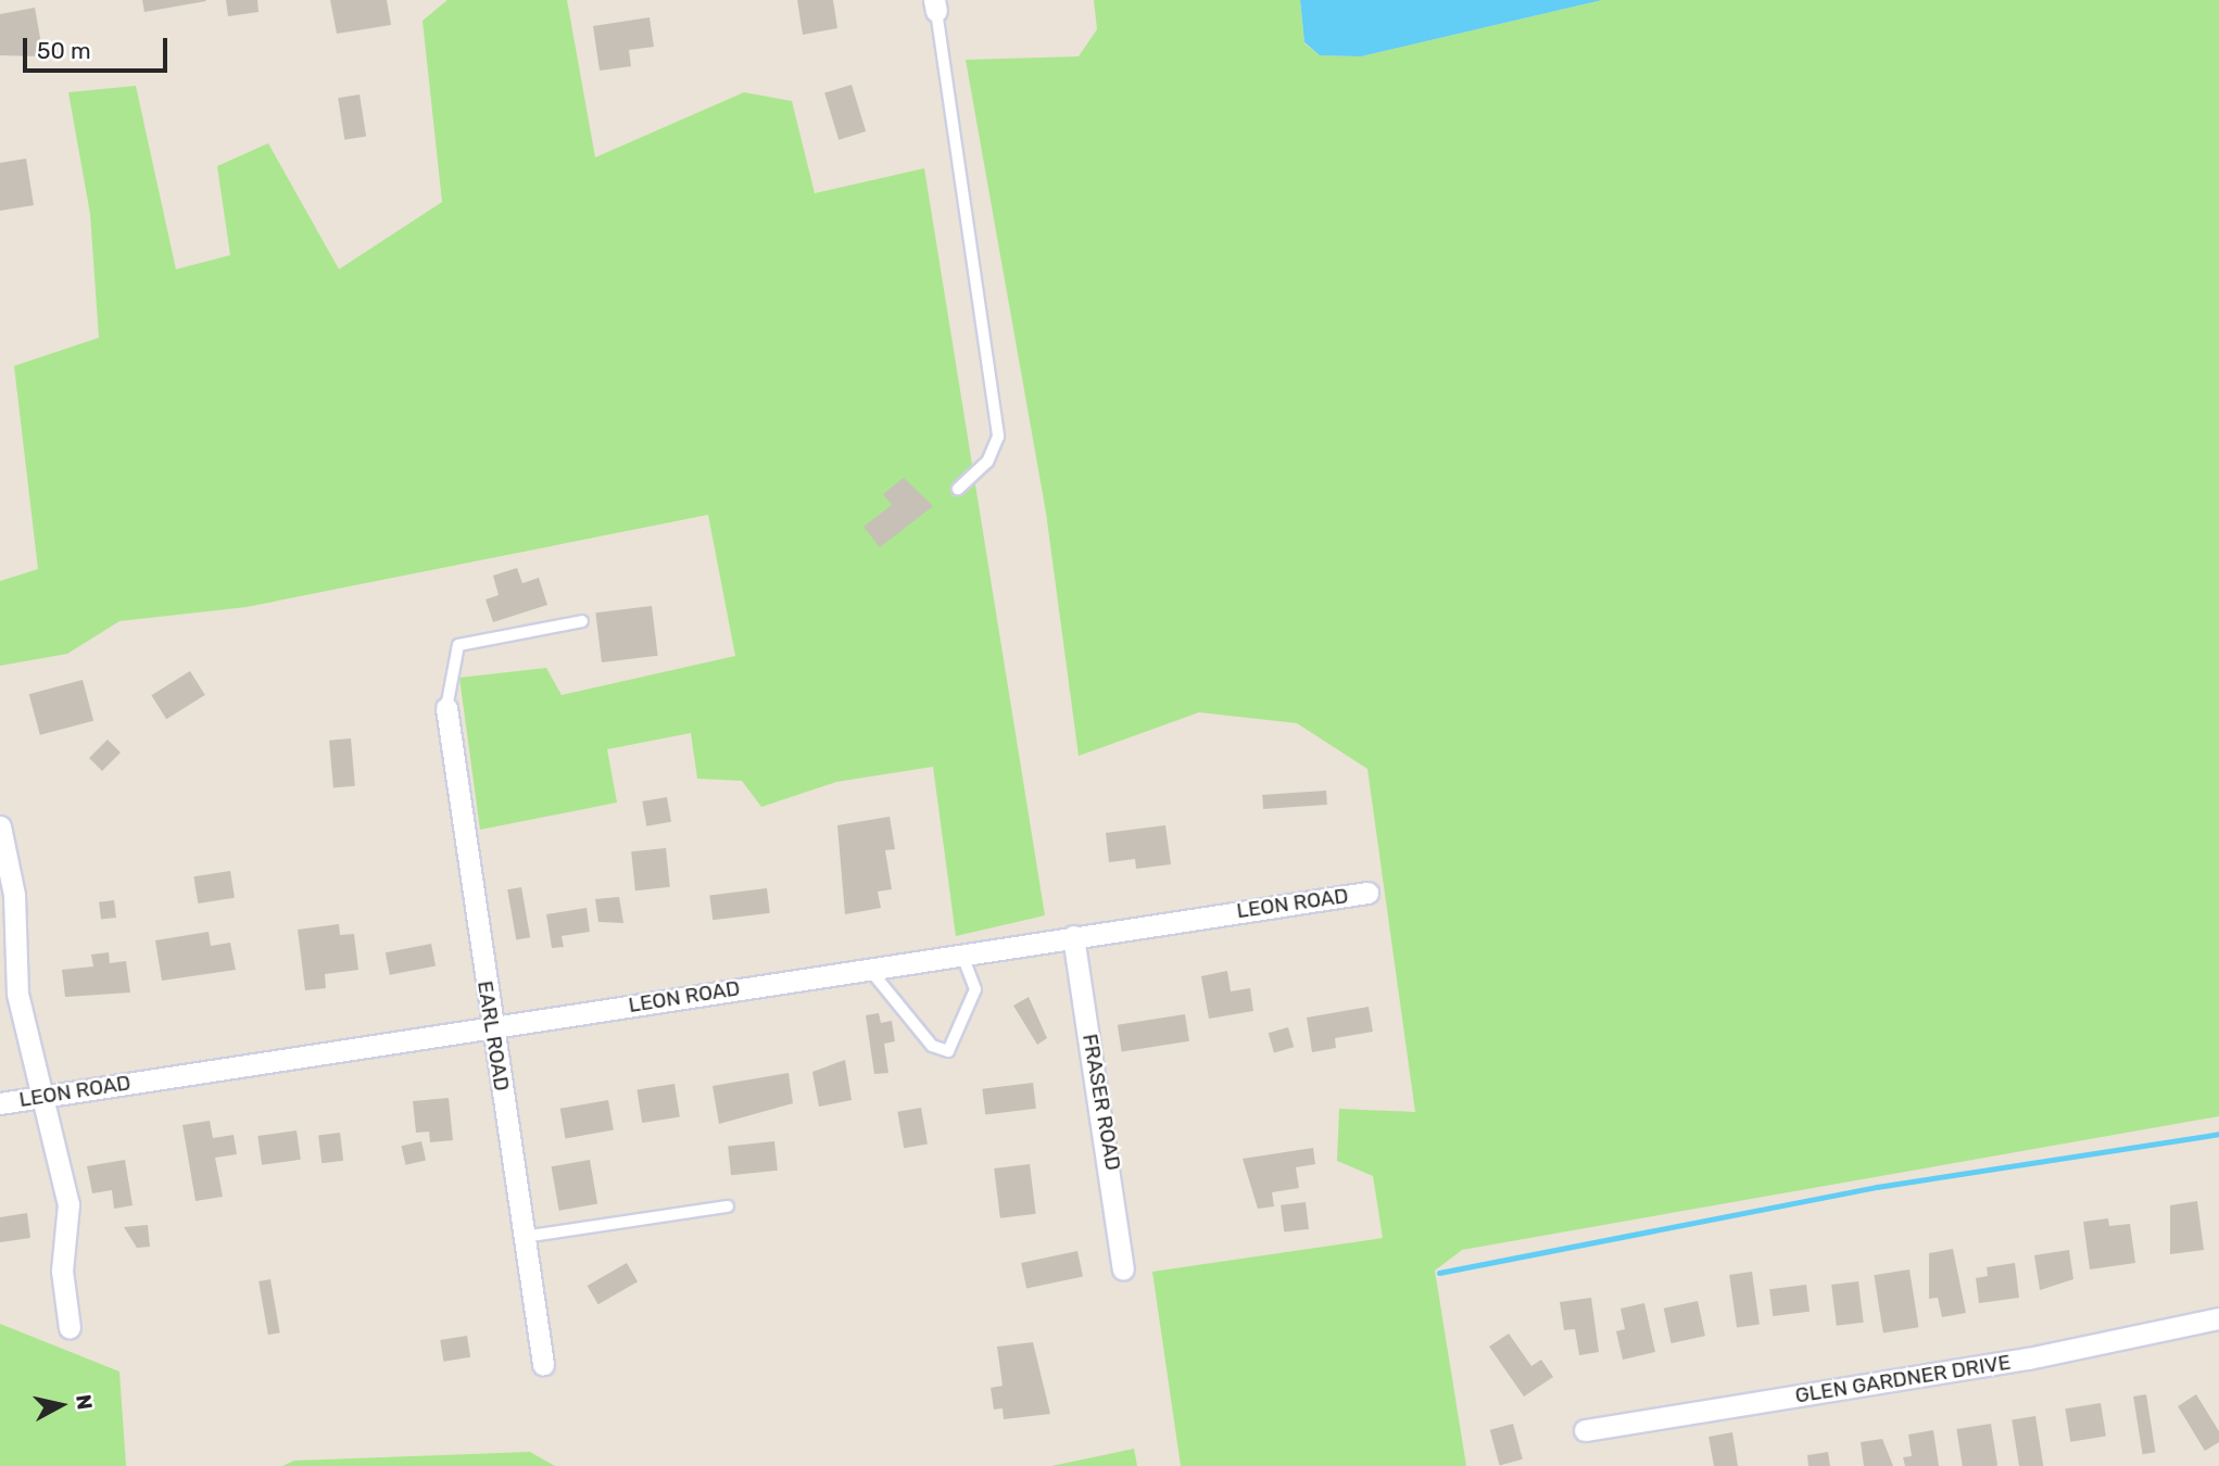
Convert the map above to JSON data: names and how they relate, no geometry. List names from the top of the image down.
{
  "streets": {
    "street": [
      "LEON ROAD",
      "EARL ROAD",
      "FRASER ROAD",
      "GLEN GARDNER DRIVE"
    ]
  },
  "crossings": [
    ["LEON ROAD", "EARL ROAD"],
    ["LEON ROAD", "FRASER ROAD"]
  ],
  "scale_bar": "50 m",
  "north": "right"
}
